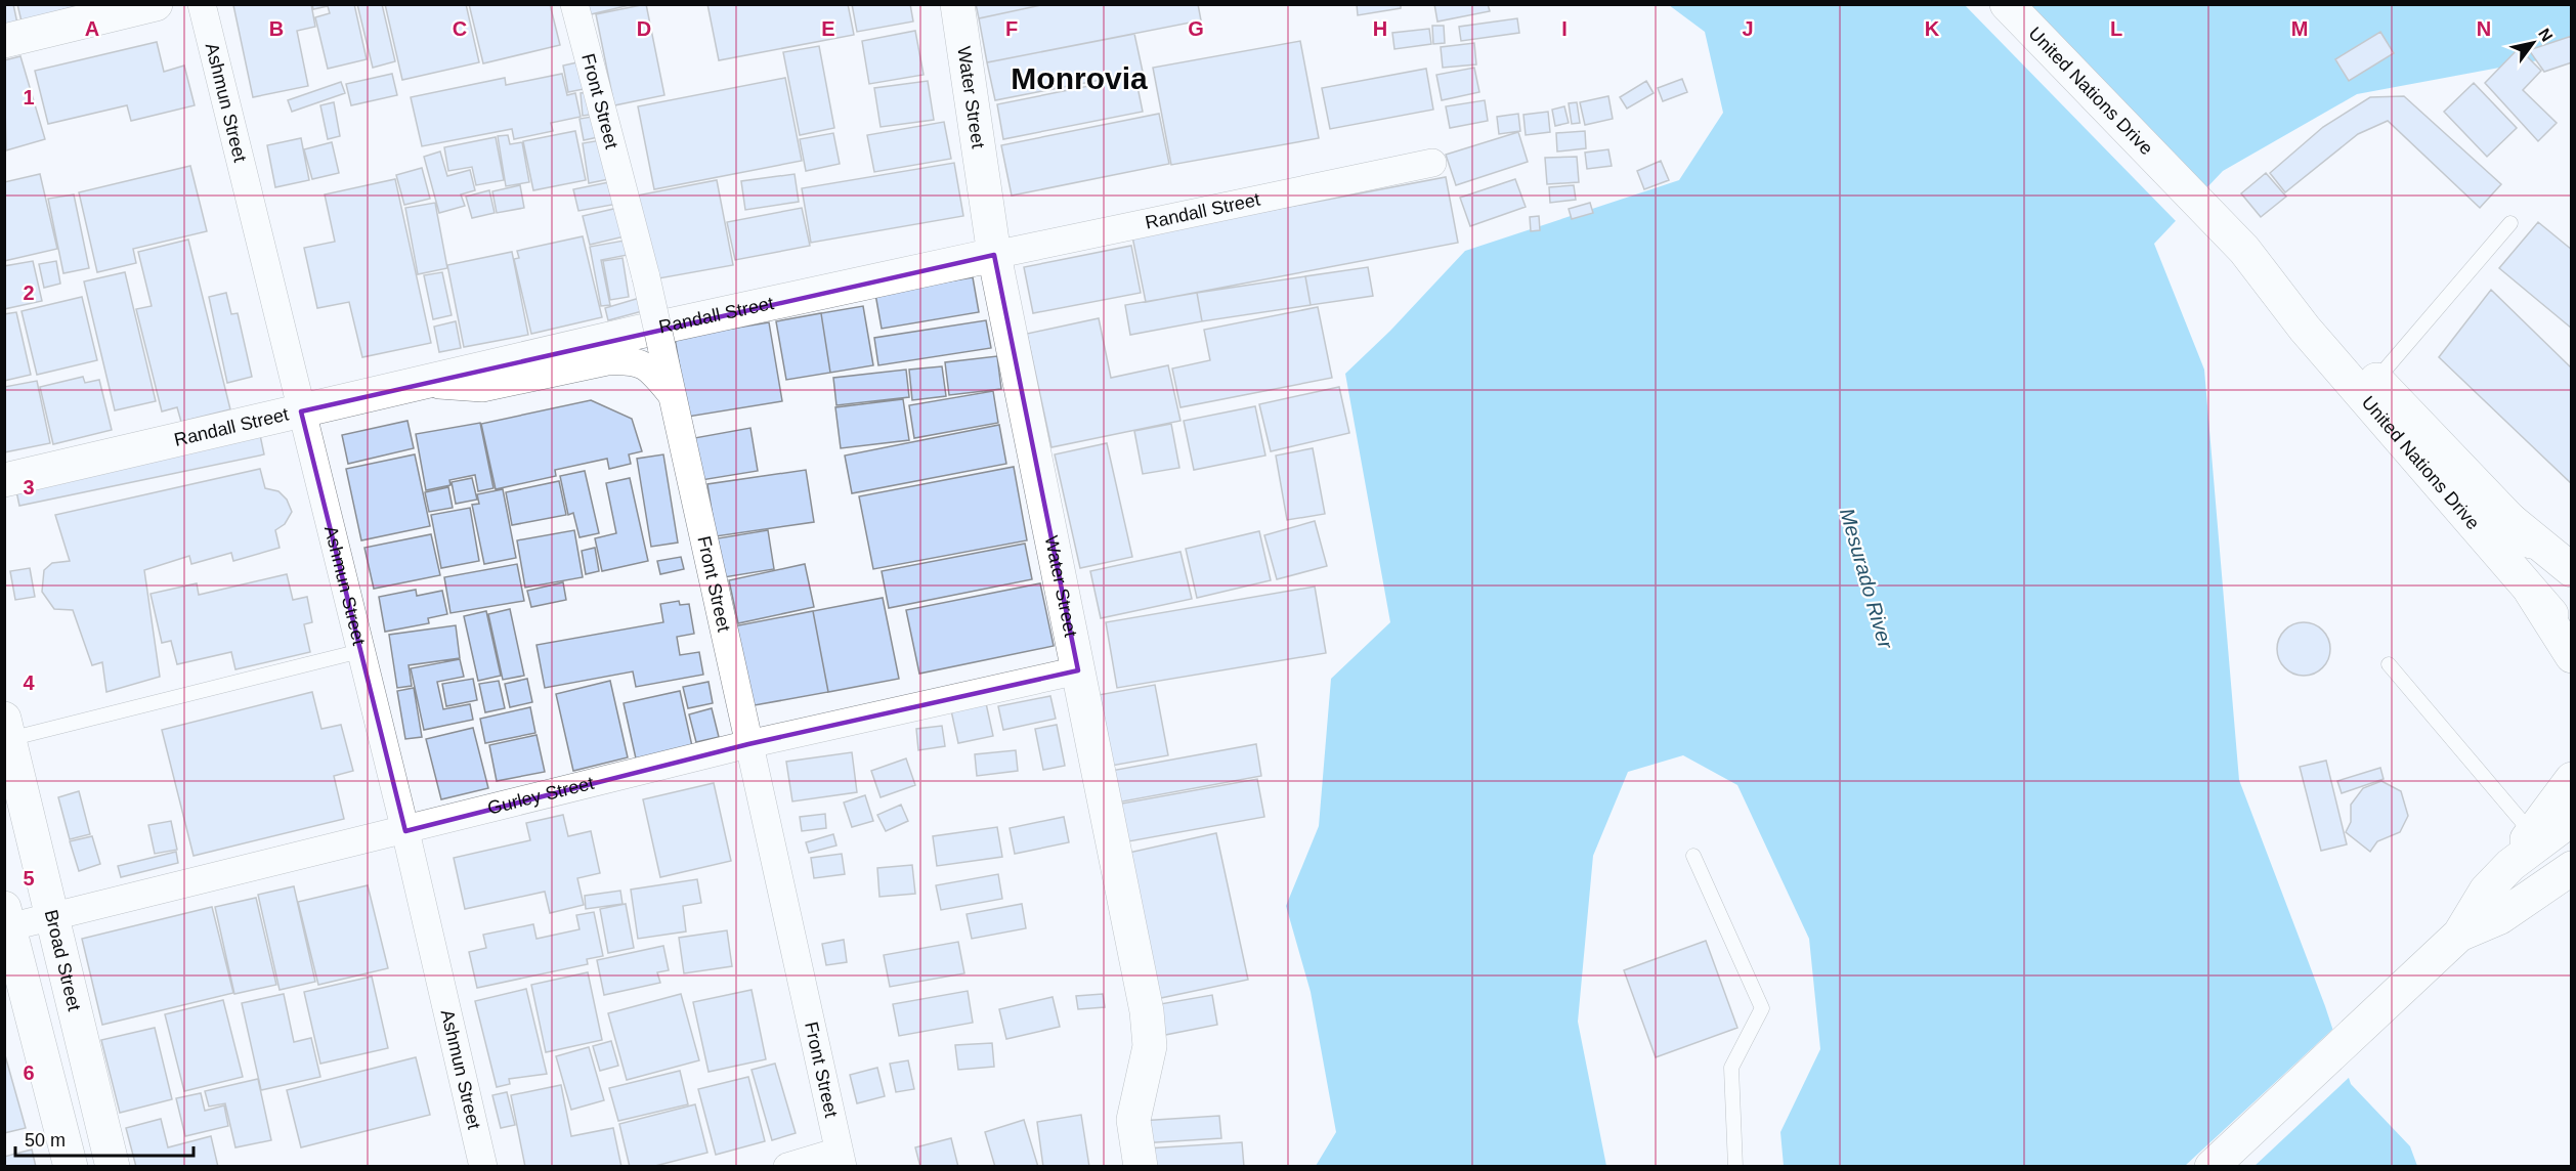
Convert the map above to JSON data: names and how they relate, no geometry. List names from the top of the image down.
{
  "streets": {
    "main road": [
      "United Nations Drive",
      "Water Street",
      "Randall Street",
      "Broad Street"
    ],
    "street": ["Front Street", "Ashmun Street", "Gurley Street"]
  },
  "crossings": [
    ["Water Street", "Randall Street"],
    ["Water Street", "Gurley Street"],
    ["Front Street", "Gurley Street"],
    ["Ashmun Street", "Randall Street"],
    ["Ashmun Street", "Gurley Street"],
    ["Gurley Street", "Broad Street"]
  ],
  "districts": ["Monrovia"],
  "water": ["Mesurado River"],
  "scale_bar": "50 m",
  "north": "top right",
  "grid": {
    "columns": [
      "A",
      "B",
      "C",
      "D",
      "E",
      "F",
      "G",
      "H",
      "I",
      "J",
      "K",
      "L",
      "M",
      "N"
    ],
    "rows": [
      "1",
      "2",
      "3",
      "4",
      "5",
      "6"
    ]
  }
}
